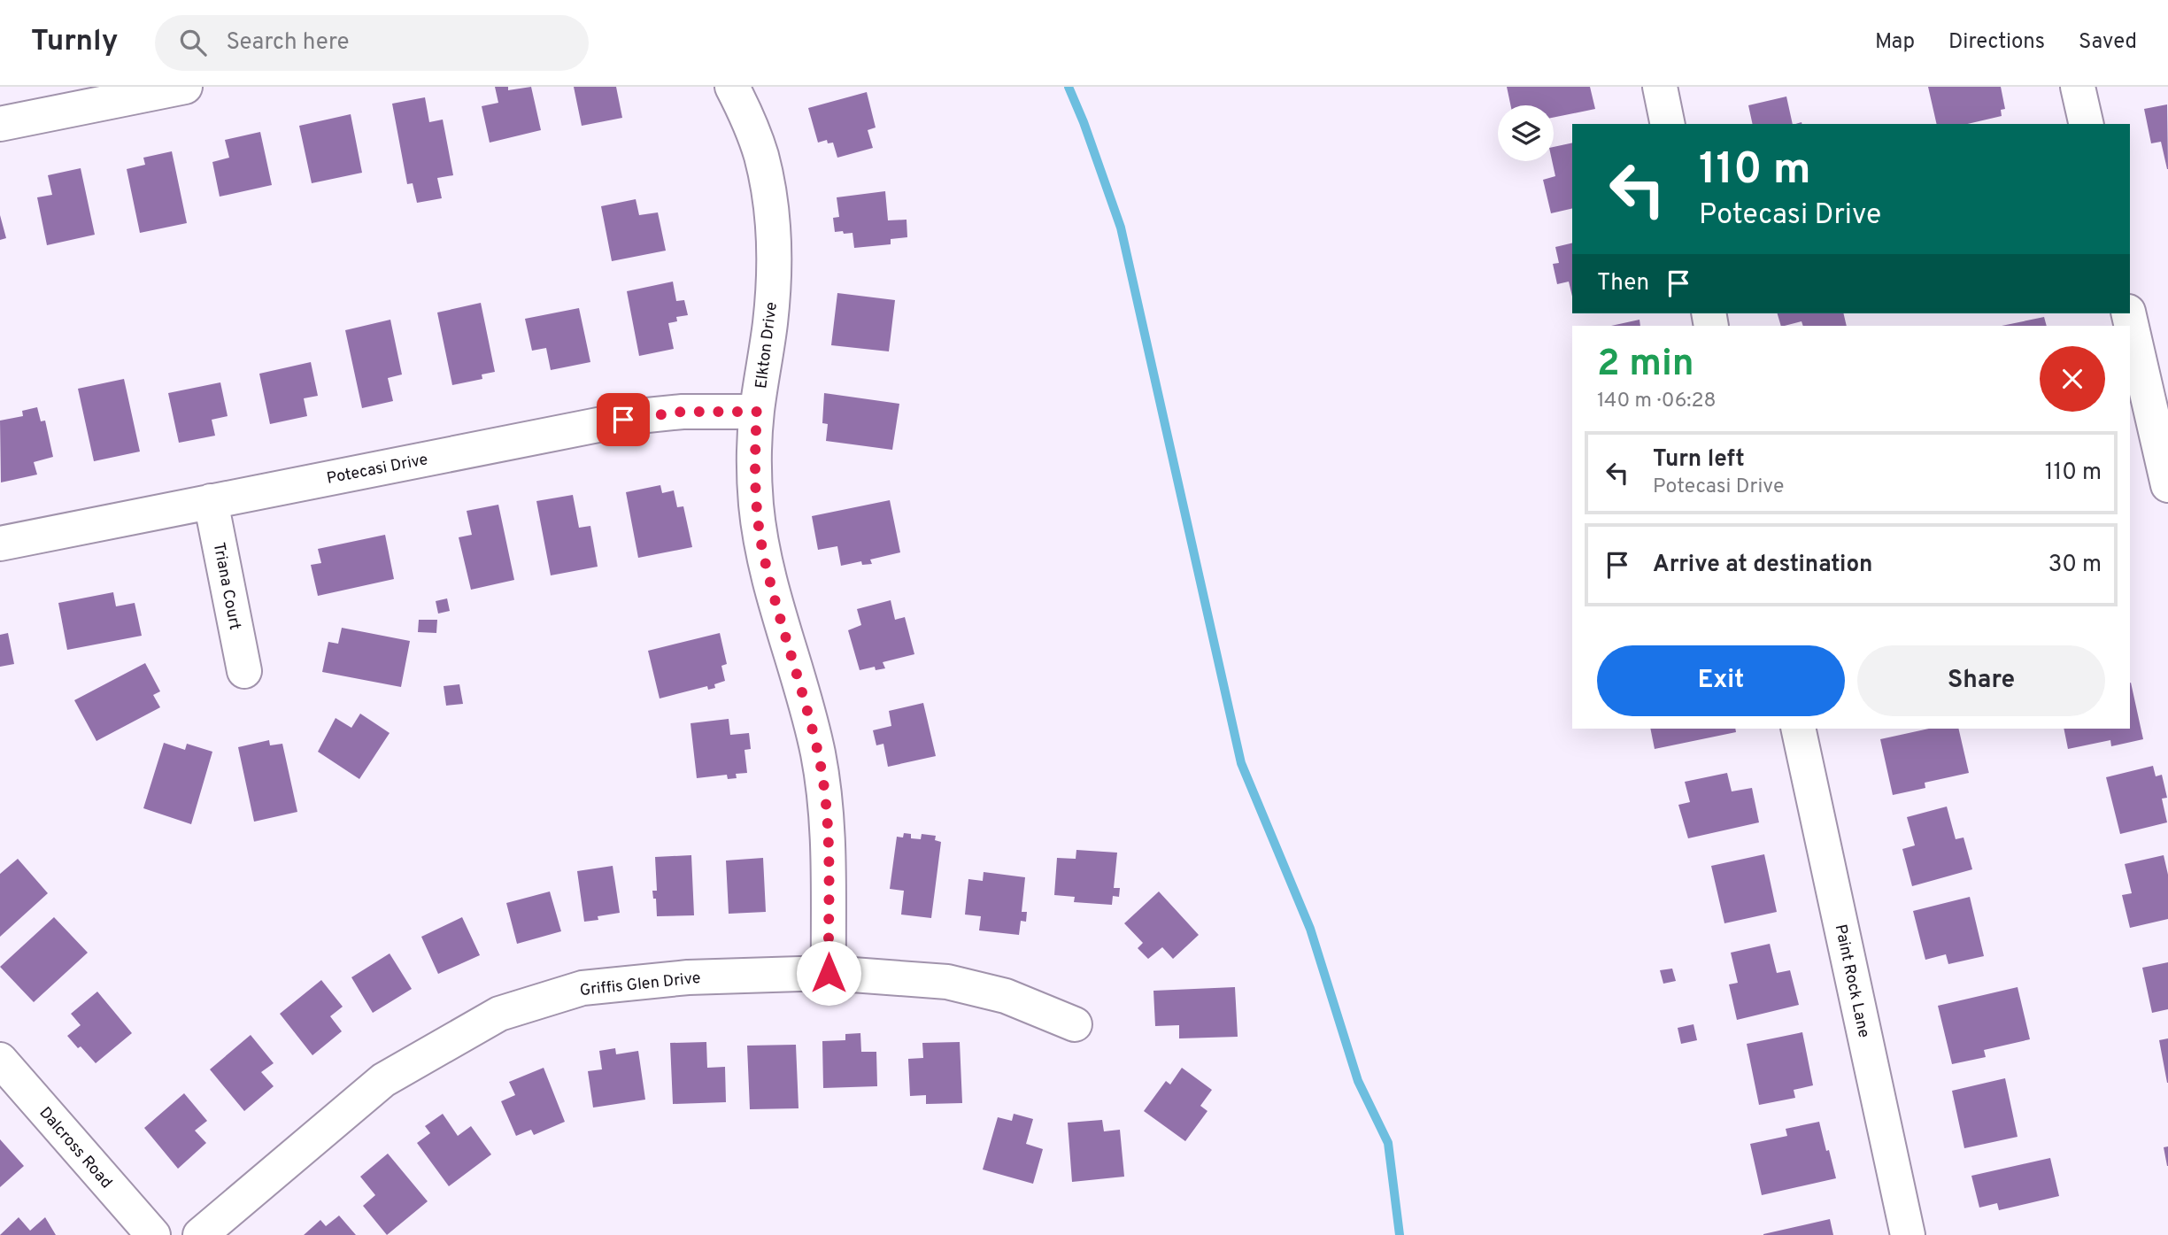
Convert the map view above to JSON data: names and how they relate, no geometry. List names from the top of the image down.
{
  "streets": {
    "street": [
      "Elkton Drive",
      "Potecasi Drive",
      "Triana Court",
      "Paint Rock Lane",
      "Griffis Glen Drive",
      "Dalcross Road"
    ]
  },
  "crossings": [
    ["Elkton Drive", "Potecasi Drive"],
    ["Elkton Drive", "Griffis Glen Drive"],
    ["Potecasi Drive", "Triana Court"]
  ],
  "page": {
    "header": "Turnly",
    "search": "Search here",
    "nav": ["Map", "Directions", "Saved"],
    "turn": ["110 m", "Potecasi Drive"],
    "then": "Then",
    "heading": ["2 min", "140 m · 06:28"],
    "list": [
      {
        "name": "Turn left",
        "note": "Potecasi Drive",
        "value": "110 m"
      },
      {
        "name": "Arrive at destination",
        "value": "30 m"
      }
    ],
    "buttons": ["Exit", "Share"]
  }
}
